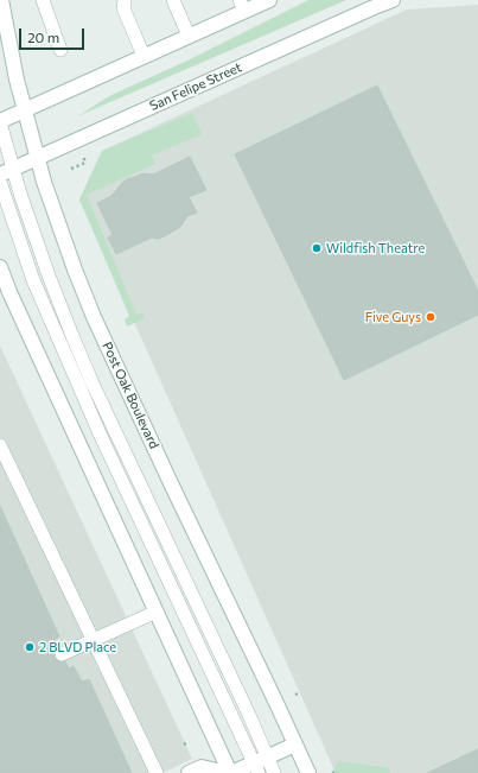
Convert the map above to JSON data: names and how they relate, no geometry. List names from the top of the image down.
{
  "streets": {
    "main road": ["San Felipe Street", "Post Oak Boulevard"]
  },
  "crossings": [
    ["San Felipe Street", "Post Oak Boulevard"]
  ],
  "places": ["Wildfish Theatre", "Five Guys", "2 BLVD Place"],
  "scale_bar": "20 m"
}
